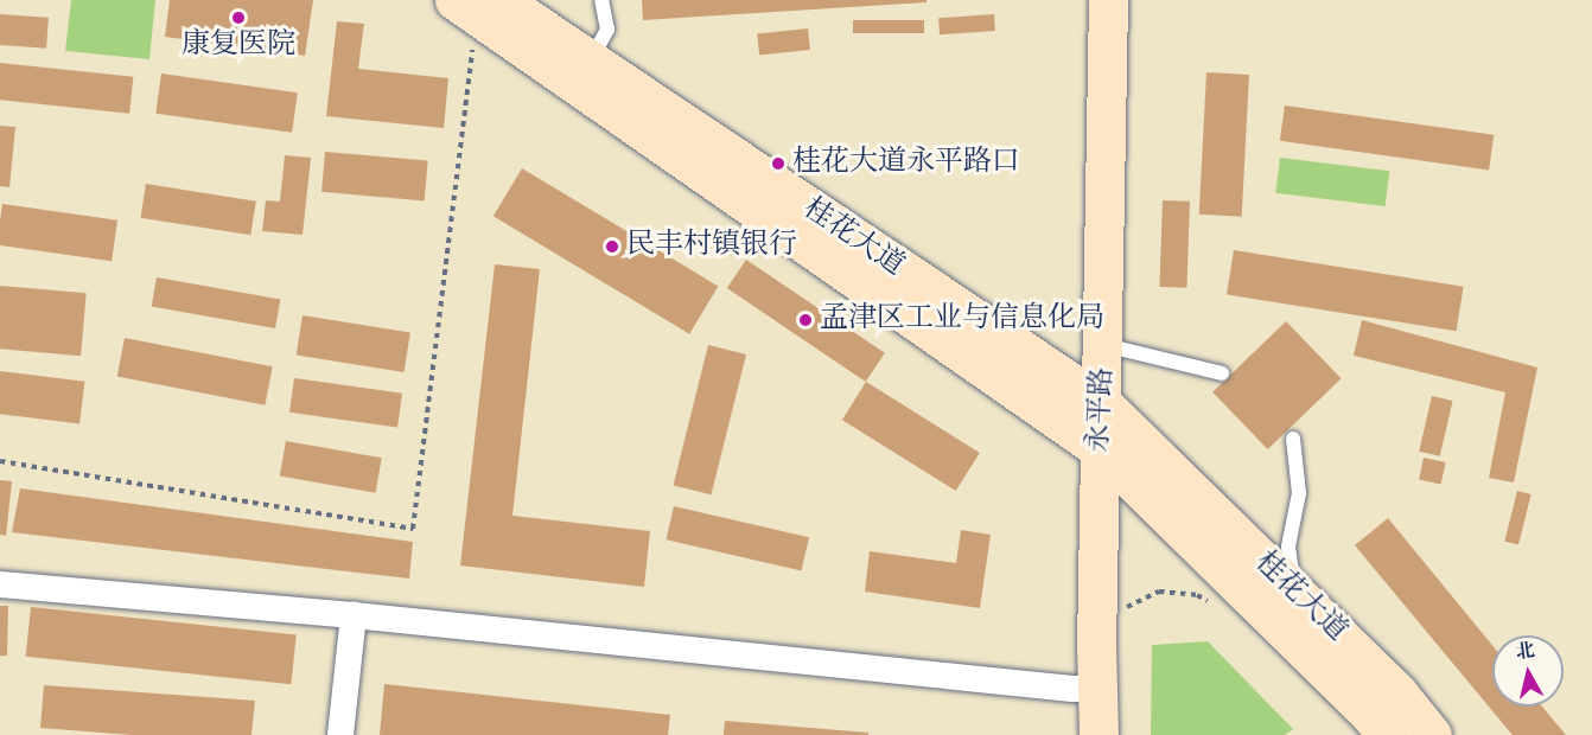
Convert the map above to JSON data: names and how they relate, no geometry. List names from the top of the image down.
{
  "streets": {
    "main road": ["桂花大道", "永平路"]
  },
  "crossings": [
    ["桂花大道", "永平路"]
  ],
  "places": [
    "康复医院",
    "桂花大道永平路口",
    "民丰村镇银行",
    "孟津区工业与信息化局"
  ],
  "north": "top"
}
